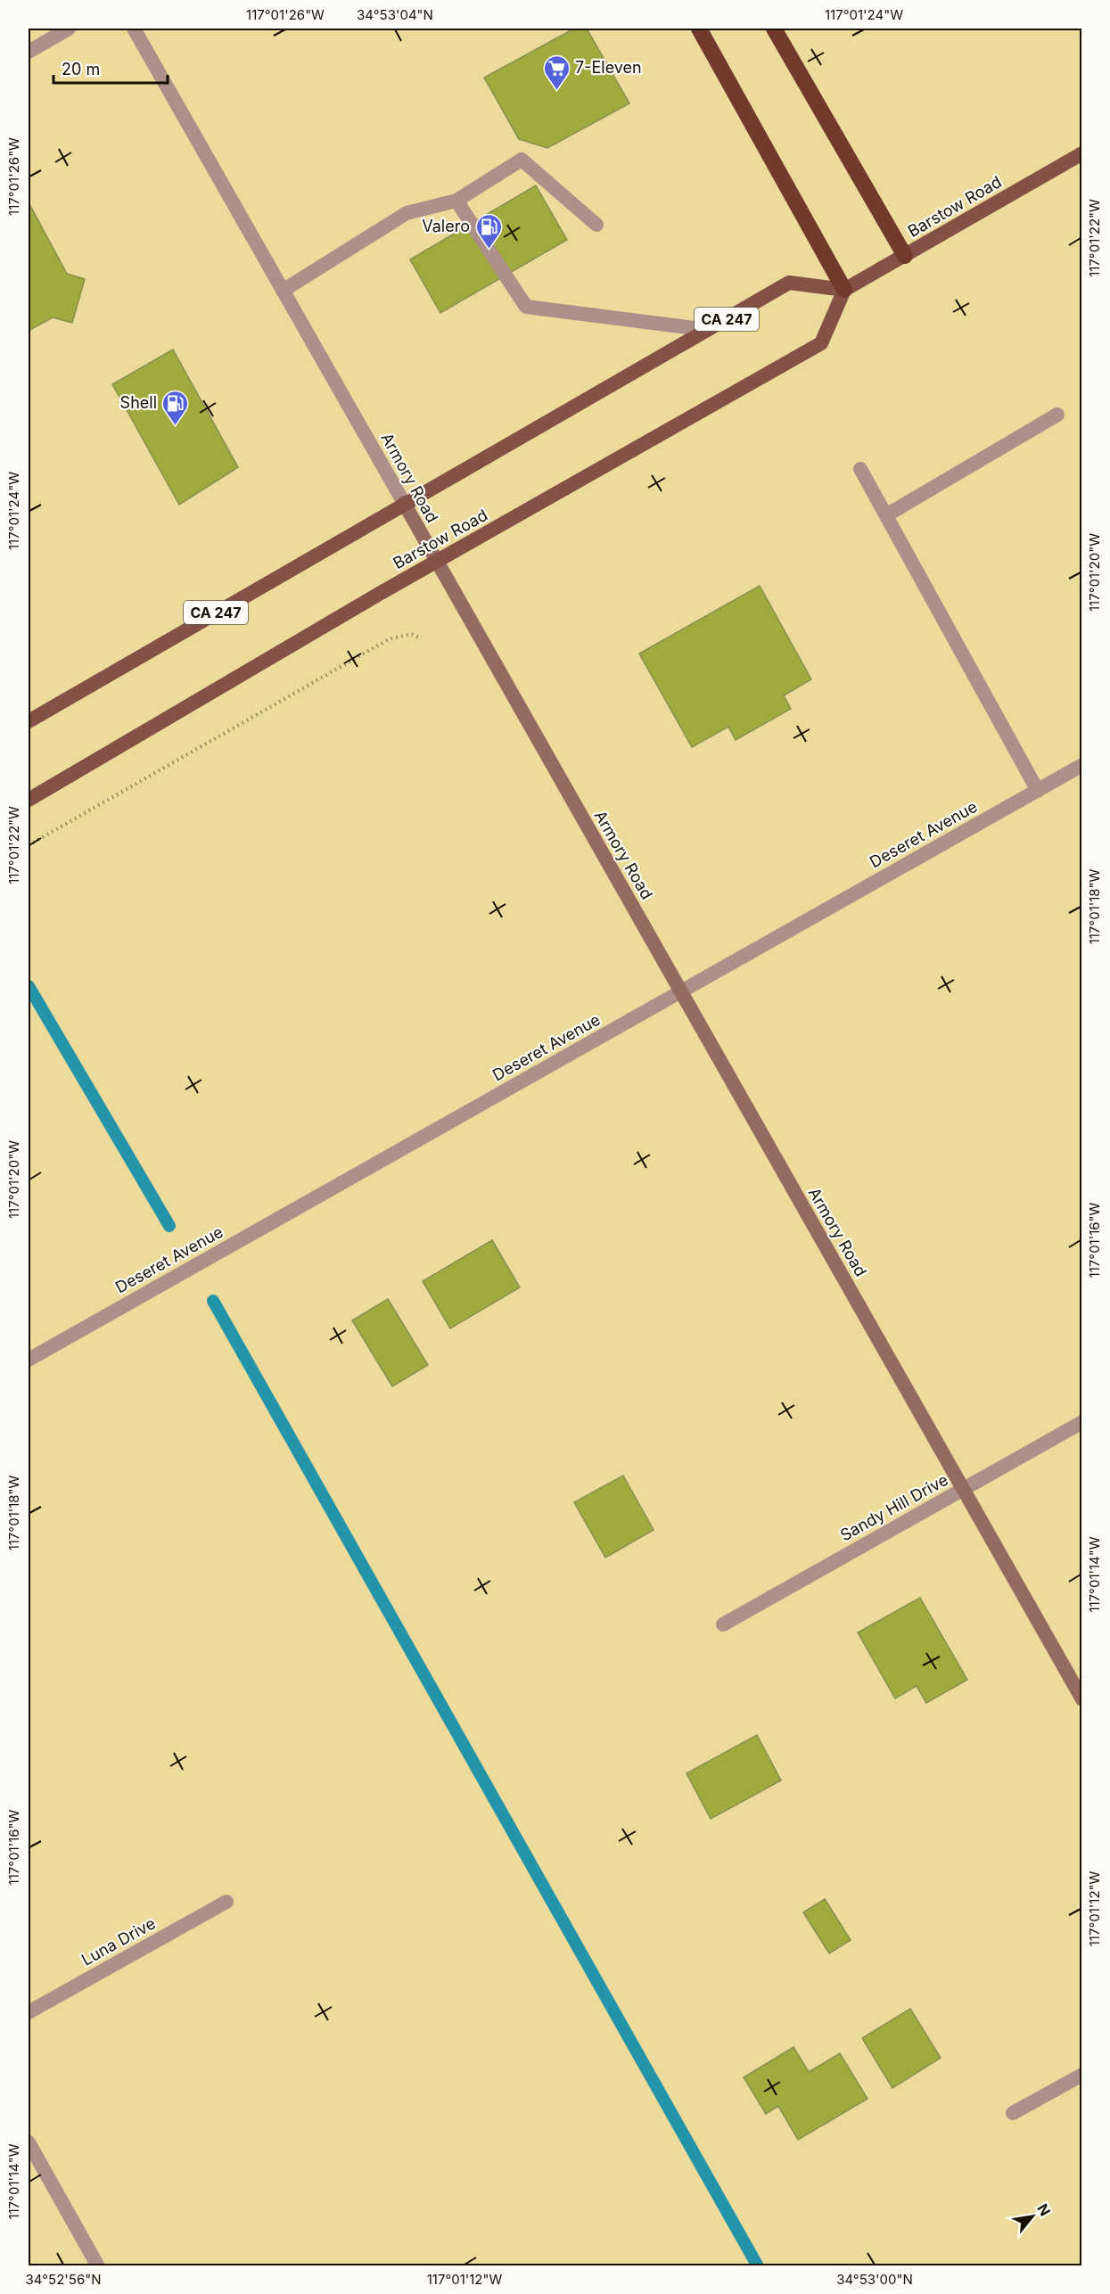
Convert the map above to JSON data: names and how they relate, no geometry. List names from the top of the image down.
{
  "streets": {
    "main road": ["Barstow Road", "CA 247", "Armory Road"],
    "street": ["Deseret Avenue", "Sandy Hill Drive", "Luna Drive"]
  },
  "crossings": [
    ["Barstow Road", "CA 247"],
    ["Barstow Road", "Armory Road"],
    ["CA 247", "Armory Road"],
    ["Armory Road", "Deseret Avenue"],
    ["Armory Road", "Sandy Hill Drive"]
  ],
  "places": {
    "supermarket": ["7-Eleven"],
    "fuel station": ["Valero", "Shell"]
  },
  "scale_bar": "20 m",
  "north": "top right",
  "coordinates": [
    "117°01'26\"W",
    "34°53'04\"N",
    "117°01'24\"W",
    "117°01'22\"W",
    "117°01'20\"W",
    "117°01'18\"W",
    "117°01'16\"W",
    "117°01'14\"W",
    "117°01'12\"W",
    "34°52'56\"N",
    "34°53'00\"N"
  ]
}
